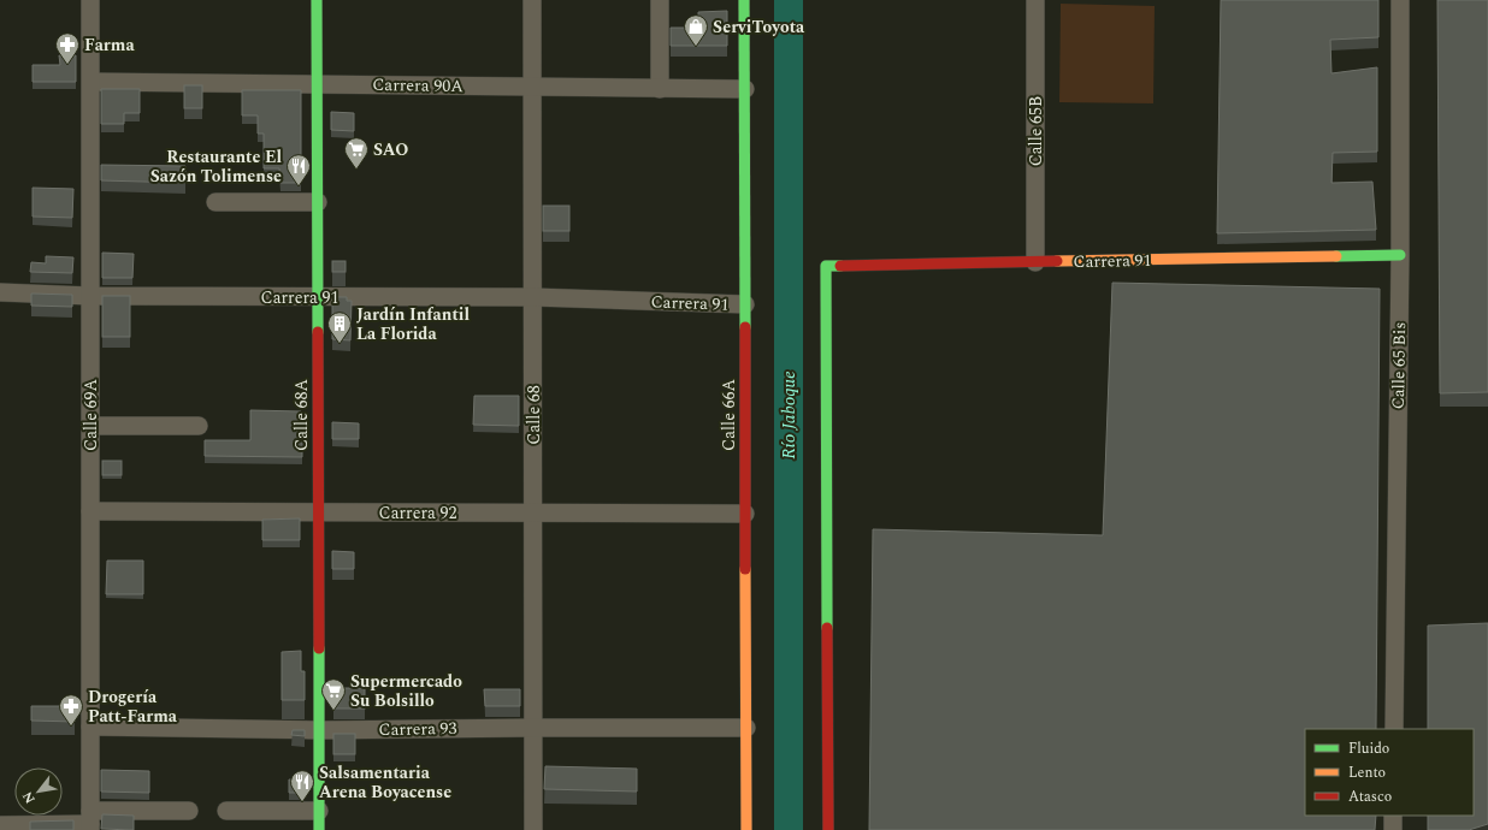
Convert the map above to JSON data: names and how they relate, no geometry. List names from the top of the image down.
{
  "streets": {
    "street": [
      "Carrera 90A",
      "Calle 65B",
      "Carrera 91",
      "Calle 65 Bis",
      "Calle 69A",
      "Calle 68A",
      "Calle 68",
      "Calle 66A",
      "Carrera 92",
      "Carrera 93"
    ]
  },
  "crossings": [
    ["Carrera 90A", "Calle 69A"],
    ["Carrera 90A", "Calle 68A"],
    ["Carrera 90A", "Calle 68"],
    ["Carrera 90A", "Calle 66A"],
    ["Calle 65B", "Carrera 91"],
    ["Carrera 91", "Calle 65 Bis"],
    ["Carrera 91", "Calle 69A"],
    ["Carrera 91", "Calle 68A"],
    ["Carrera 91", "Calle 68"],
    ["Carrera 91", "Calle 66A"],
    ["Calle 69A", "Carrera 92"],
    ["Calle 69A", "Carrera 93"],
    ["Calle 68A", "Carrera 92"],
    ["Calle 68A", "Carrera 93"],
    ["Calle 68", "Carrera 92"],
    ["Calle 68", "Carrera 93"],
    ["Calle 66A", "Carrera 92"],
    ["Calle 66A", "Carrera 93"]
  ],
  "water": ["Río Jaboque"],
  "places": {
    "shop": ["ServiToyota"],
    "pharmacy": ["Farma", "Drogería Patt-Farma"],
    "supermarket": ["SAO", "Supermercado Su Bolsillo"],
    "restaurant": ["Restaurante El Sazón Tolimense", "Salsamentaria Arena Boyacense"],
    "building": ["Jardín Infantil La Florida"]
  },
  "legend": ["Fluido", "Lento", "Atasco"],
  "north": "bottom left"
}
